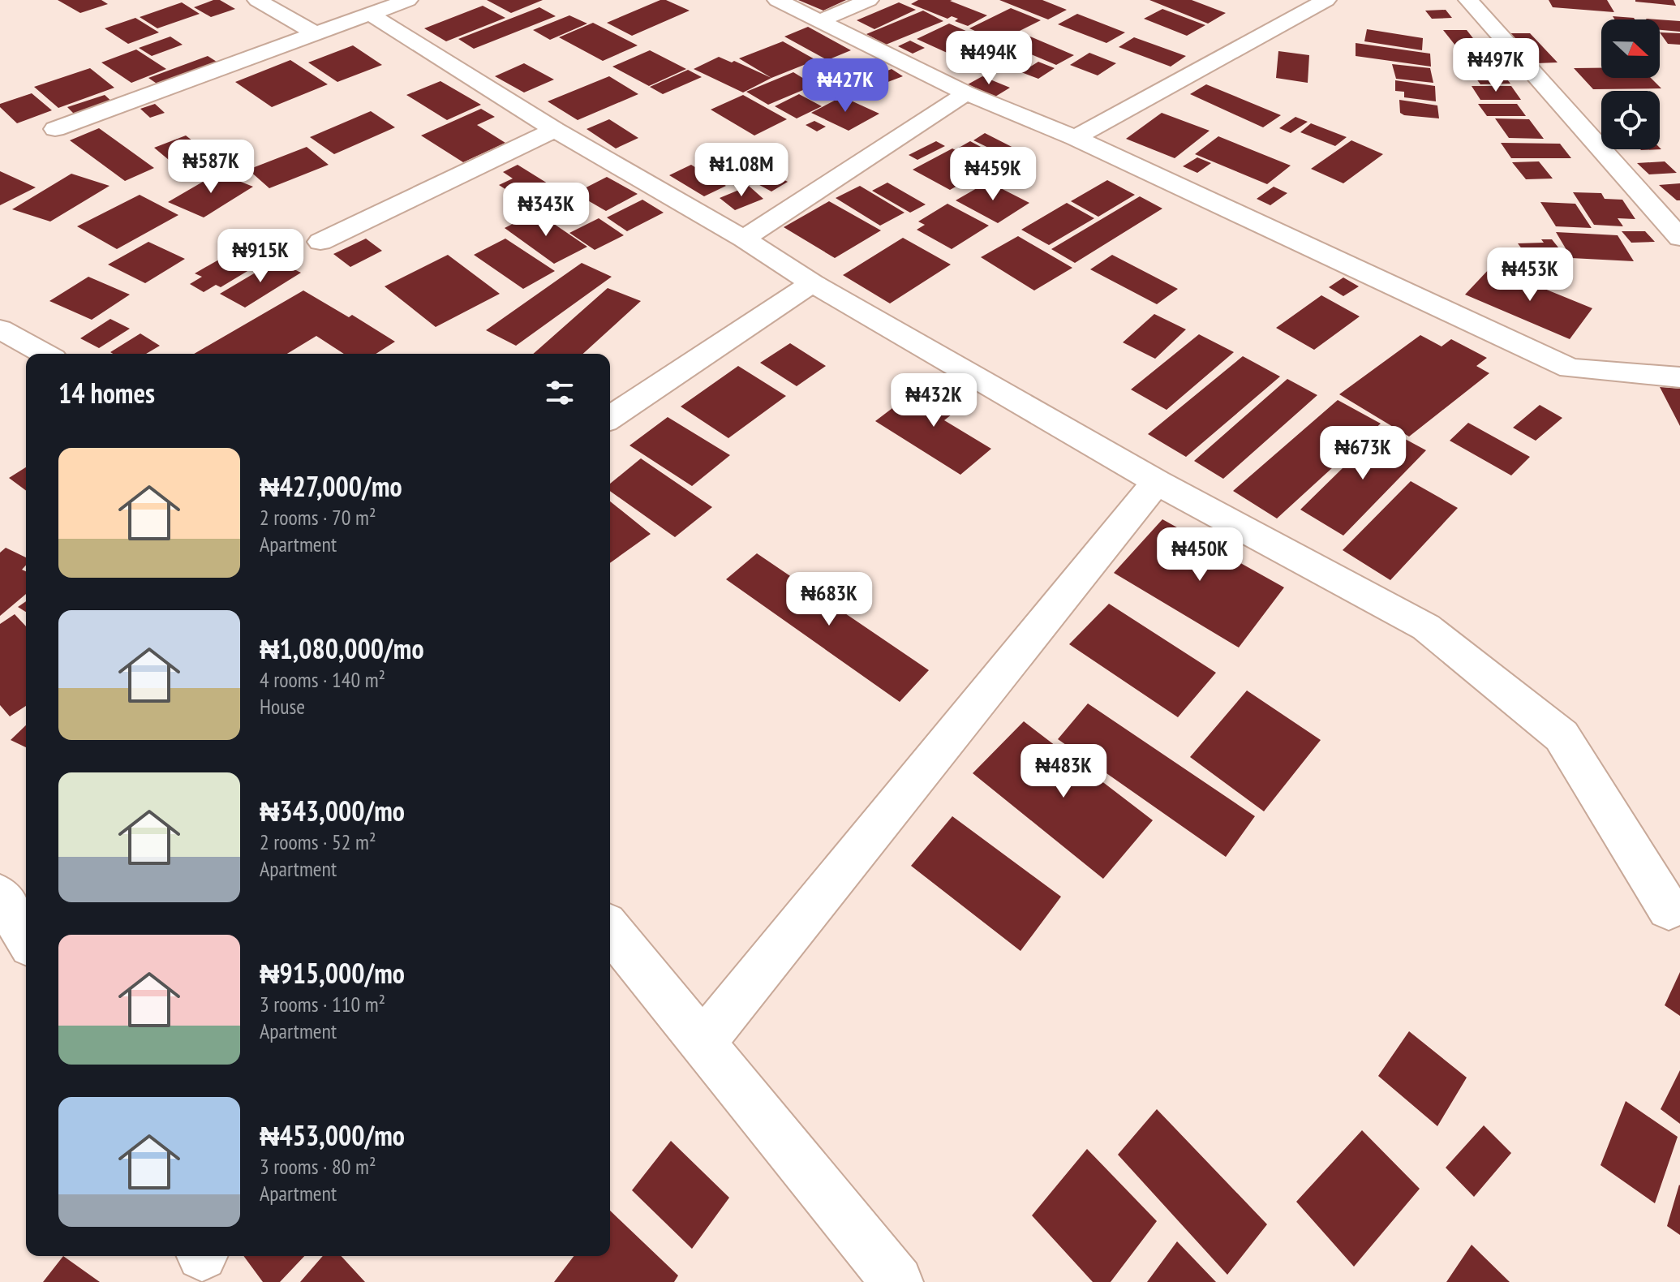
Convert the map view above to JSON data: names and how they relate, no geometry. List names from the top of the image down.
{
  "north": "right",
  "page": {
    "price": [
      "₦494K",
      "₦497K",
      "₦427K",
      "₦587K",
      "₦1.08M",
      "₦459K",
      "₦343K",
      "₦915K",
      "₦453K",
      "₦432K",
      "₦673K",
      "₦450K",
      "₦683K",
      "₦483K"
    ],
    "heading": "14 homes",
    "list": [
      {
        "name": "₦427,000/mo",
        "note": "2 rooms · 70 m² · Apartment"
      },
      {
        "name": "₦1,080,000/mo",
        "note": "4 rooms · 140 m² · House"
      },
      {
        "name": "₦343,000/mo",
        "note": "2 rooms · 52 m² · Apartment"
      },
      {
        "name": "₦915,000/mo",
        "note": "3 rooms · 110 m² · Apartment"
      },
      {
        "name": "₦453,000/mo",
        "note": "3 rooms · 80 m² · Apartment"
      }
    ]
  }
}
